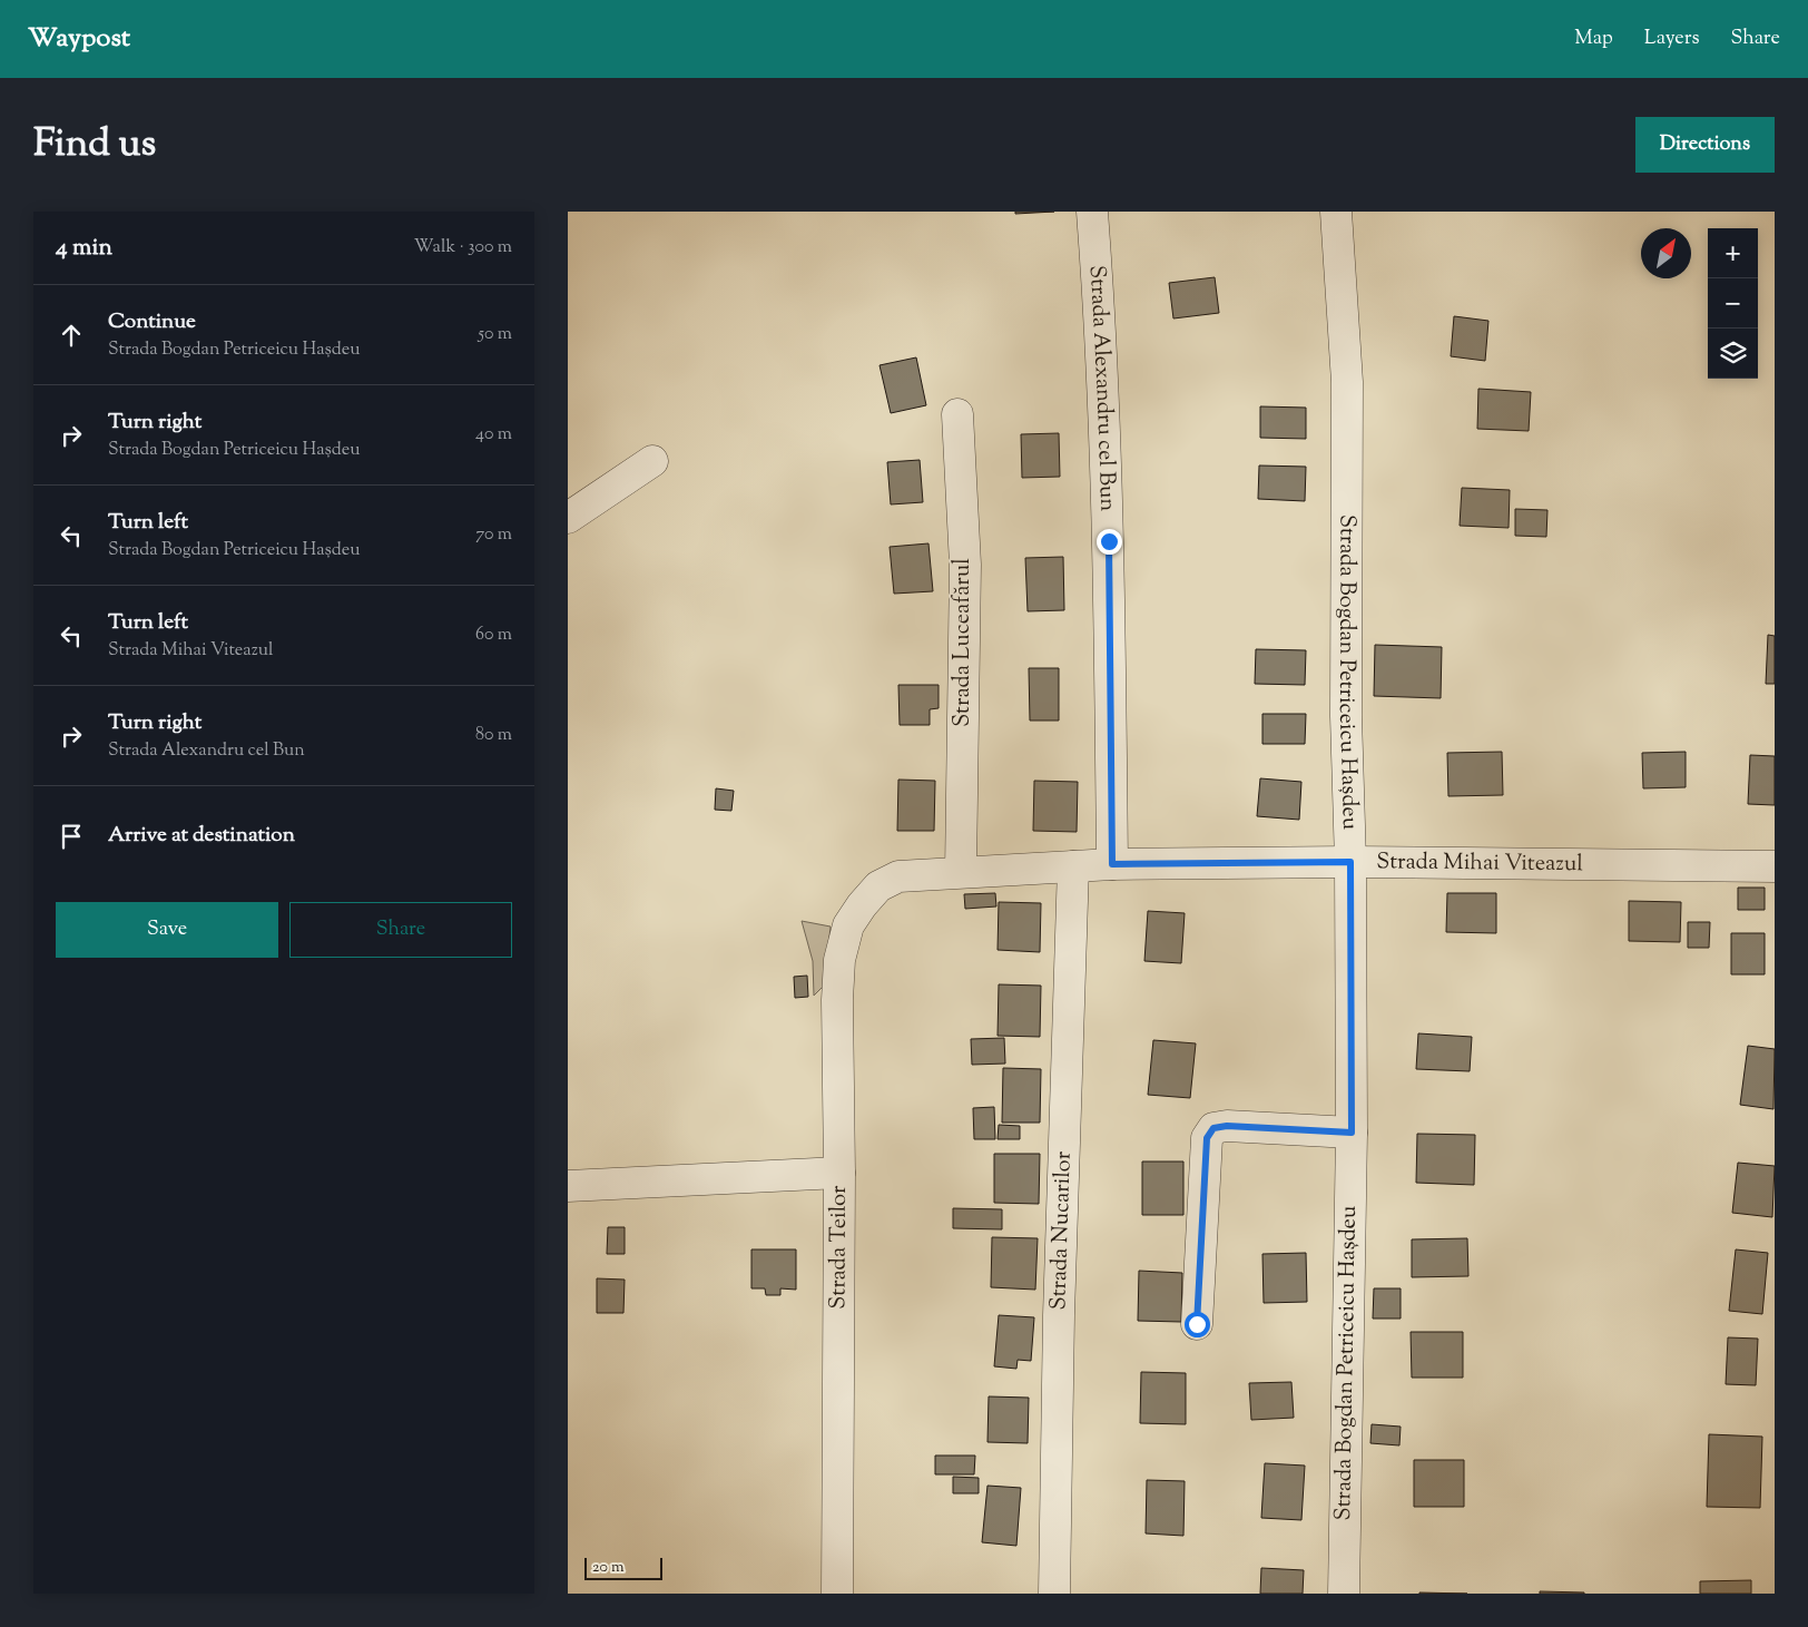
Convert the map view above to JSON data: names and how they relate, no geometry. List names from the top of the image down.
{
  "streets": {
    "street": [
      "Strada Alexandru cel Bun",
      "Strada Luceafărul",
      "Strada Bogdan Petriceicu Hașdeu",
      "Strada Mihai Viteazul",
      "Strada Nucarilor",
      "Strada Teilor"
    ]
  },
  "crossings": [
    ["Strada Alexandru cel Bun", "Strada Mihai Viteazul"],
    ["Strada Luceafărul", "Strada Mihai Viteazul"],
    ["Strada Bogdan Petriceicu Hașdeu", "Strada Mihai Viteazul"],
    ["Strada Mihai Viteazul", "Strada Nucarilor"],
    ["Strada Mihai Viteazul", "Strada Teilor"]
  ],
  "scale_bar": "20 m",
  "north": "top right",
  "page": {
    "header": "Waypost",
    "nav": ["Map", "Layers", "Share"],
    "title": "Find us",
    "buttons": [
      "Directions",
      ["Save", "Share"]
    ],
    "heading": ["4 min", "Walk · 300 m"],
    "map_buttons": ["+", "−"],
    "list": [
      ["Continue", "Strada Bogdan Petriceicu Hașdeu", "50 m"],
      ["Turn right", "Strada Bogdan Petriceicu Hașdeu", "40 m"],
      ["Turn left", "Strada Bogdan Petriceicu Hașdeu", "70 m"],
      ["Turn left", "Strada Mihai Viteazul", "60 m"],
      ["Turn right", "Strada Alexandru cel Bun", "80 m"],
      "Arrive at destination"
    ],
    "scale": "20 m"
  }
}
